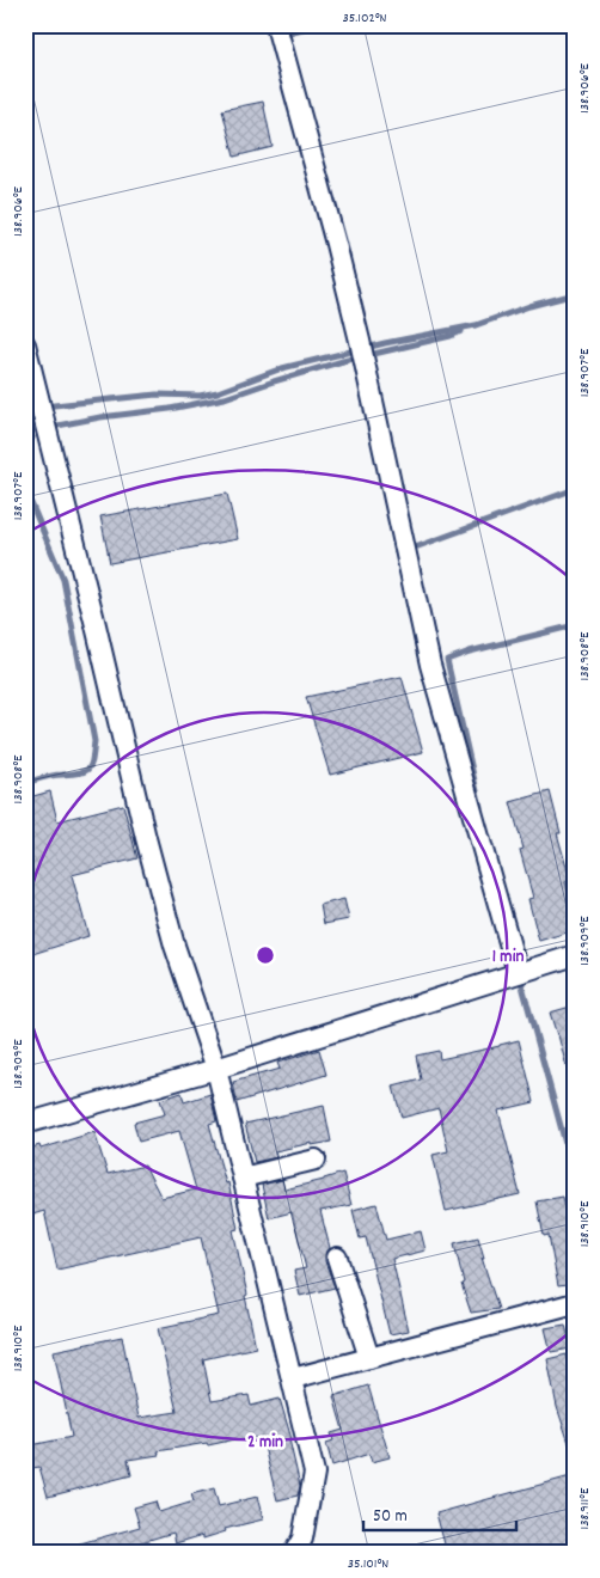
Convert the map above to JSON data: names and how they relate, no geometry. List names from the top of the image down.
{
  "scale_bar": "50 m",
  "coordinates": [
    "35.102°N",
    "138.906°E",
    "138.907°E",
    "138.908°E",
    "138.909°E",
    "138.910°E",
    "138.911°E",
    "35.101°N"
  ],
  "rings": ["1 min", "2 min"]
}
